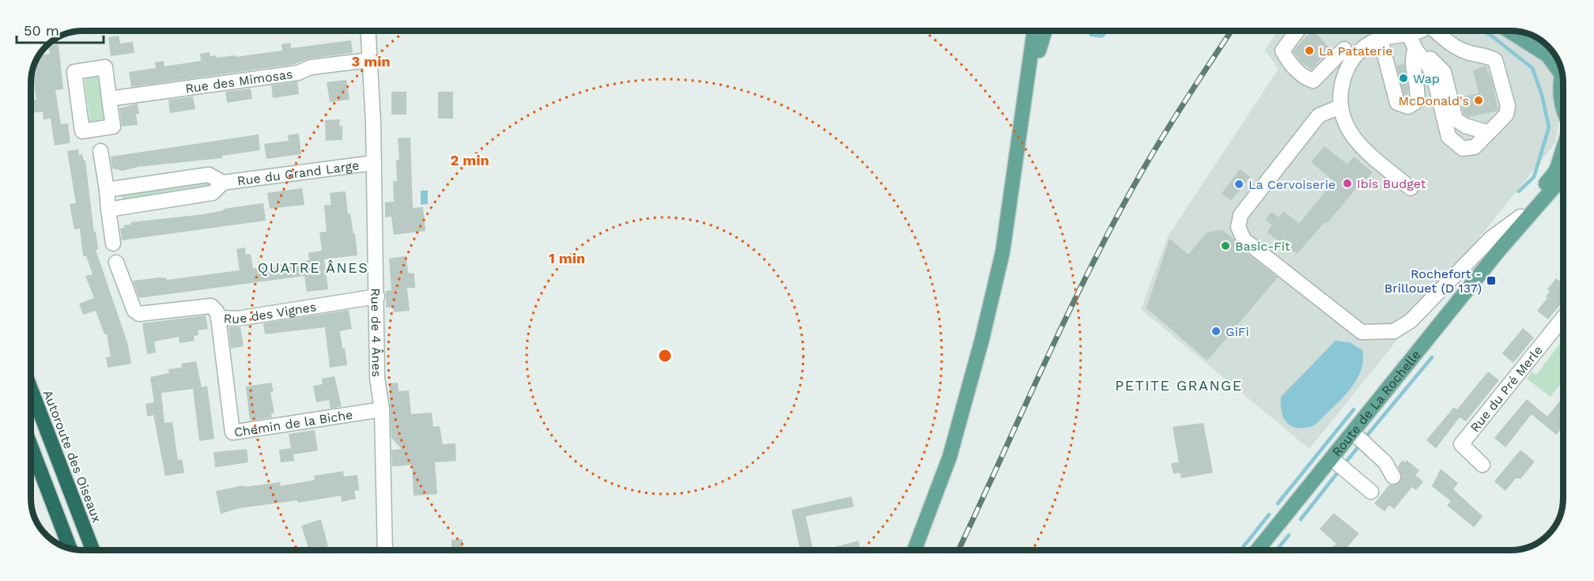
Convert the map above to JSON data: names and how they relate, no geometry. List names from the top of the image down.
{
  "streets": {
    "highway": ["Autoroute des Oiseaux"],
    "main road": ["Route de La Rochelle"],
    "street": [
      "Rue des Mimosas",
      "Rue du Grand Large",
      "Rue des Vignes",
      "Rue de 4 Ânes",
      "Rue du Pré Merle",
      "Chemin de la Biche"
    ]
  },
  "crossings": [
    ["Rue des Mimosas", "Rue de 4 Ânes"],
    ["Rue du Grand Large", "Rue de 4 Ânes"],
    ["Rue des Vignes", "Rue de 4 Ânes"],
    ["Rue des Vignes", "Chemin de la Biche"],
    ["Rue de 4 Ânes", "Chemin de la Biche"]
  ],
  "districts": ["QUATRE ÂNES", "PETITE GRANGE"],
  "places": {
    "other": [
      "La Pataterie",
      "Wap",
      "McDonald's",
      "Ibis Budget",
      "La Cervoiserie",
      "Basic-Fit",
      "GiFi"
    ],
    "transit": ["Rochefort - Brillouet (D 137)"]
  },
  "scale_bar": "50 m",
  "rings": ["3 min", "2 min", "1 min"]
}
